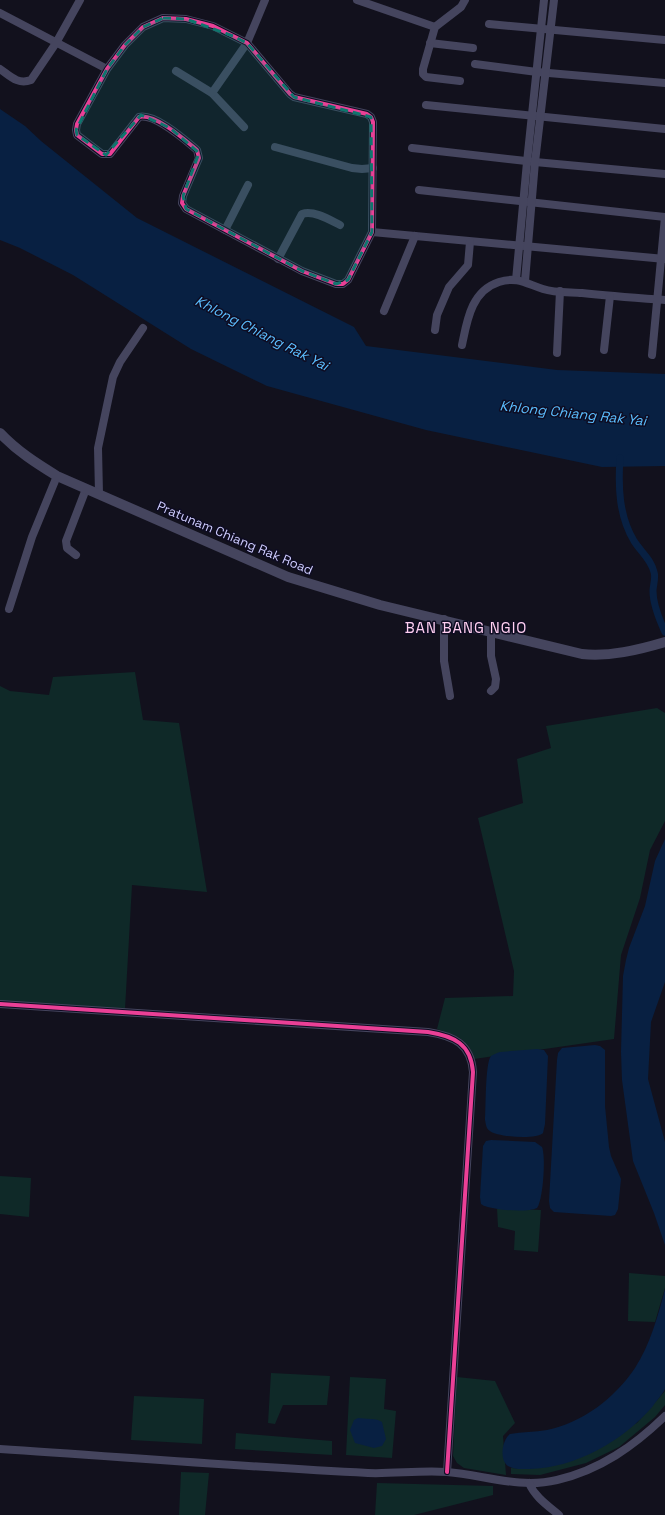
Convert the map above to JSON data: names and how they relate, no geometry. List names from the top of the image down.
{
  "streets": {
    "street": ["Pratunam Chiang Rak Road"]
  },
  "districts": ["BAN BANG NGIO"],
  "water": ["Khlong Chiang Rak Yai"]
}
